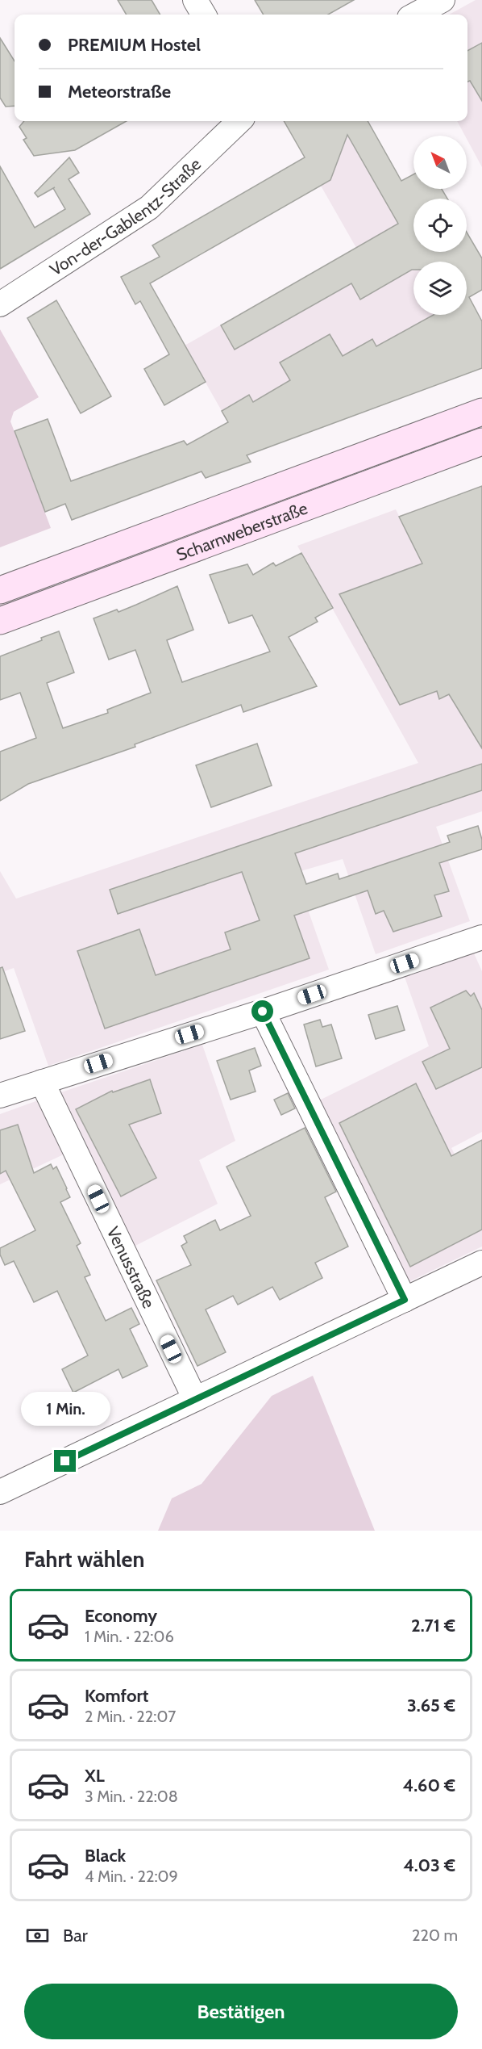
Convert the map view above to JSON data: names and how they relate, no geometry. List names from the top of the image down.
{
  "streets": {
    "main road": ["Scharnweberstraße"],
    "street": ["Von-der-Gablentz-Straße", "Venusstraße"]
  },
  "north": "top left",
  "page": {
    "banner": ["PREMIUM Hostel", "Meteorstraße"],
    "bubble": "1 Min.",
    "heading": "Fahrt wählen",
    "list": [
      {
        "name": "Economy",
        "note": "1 Min. · 22:06",
        "value": "2.71 €"
      },
      {
        "name": "Komfort",
        "note": "2 Min. · 22:07",
        "value": "3.65 €"
      },
      {
        "name": "XL",
        "note": "3 Min. · 22:08",
        "value": "4.60 €"
      },
      {
        "name": "Black",
        "note": "4 Min. · 22:09",
        "value": "4.03 €"
      }
    ],
    "pay": ["Bar", "220 m"],
    "buttons": "Bestätigen"
  }
}
